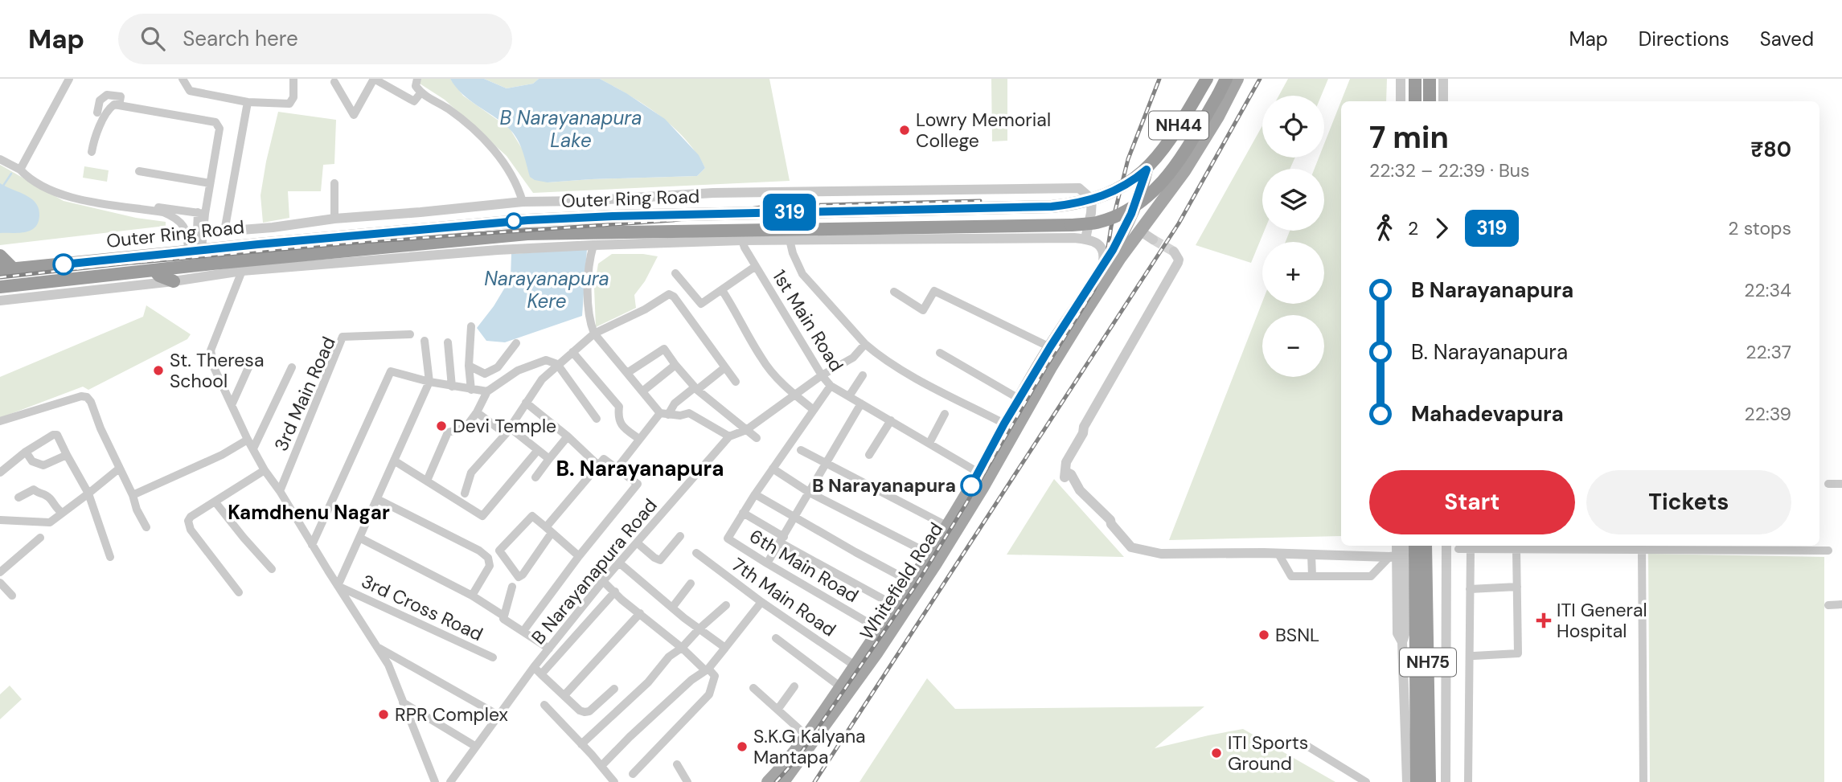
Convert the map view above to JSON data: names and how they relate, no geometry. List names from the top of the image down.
{
  "streets": {
    "highway": ["NH44", "Outer Ring Road", "NH75"],
    "main road": ["Whitefield Road"],
    "street": [
      "1st Main Road",
      "3rd Main Road",
      "6th Main Road",
      "B Narayanapura Road",
      "7th Main Road",
      "3rd Cross Road"
    ]
  },
  "crossings": [
    ["Outer Ring Road", "Whitefield Road"],
    ["1st Main Road", "6th Main Road"],
    ["1st Main Road", "B Narayanapura Road"],
    ["1st Main Road", "Whitefield Road"],
    ["6th Main Road", "Whitefield Road"],
    ["Whitefield Road", "7th Main Road"]
  ],
  "districts": ["B. Narayanapura", "Kamdhenu Nagar"],
  "water": ["B Narayanapura Lake", "Narayanapura Kere"],
  "places": {
    "other": [
      "Lowry Memorial College",
      "St. Theresa School",
      "Devi Temple",
      "B Narayanapura",
      "BSNL",
      "RPR Complex",
      "S.K.G Kalyana Mantapa",
      "ITI Sports Ground"
    ],
    "health": ["ITI General Hospital"]
  },
  "lines": ["bus line 319"],
  "page": {
    "header": "Map",
    "search": "Search here",
    "nav": ["Map", "Directions", "Saved"],
    "on_map": "319",
    "map_buttons": ["+", "−"],
    "heading": ["7 min", "22:32 – 22:39 · Bus", "₹80"],
    "legs": ["2", "319", "2 stops"],
    "list": [
      {
        "name": "B Narayanapura",
        "value": "22:34"
      },
      {
        "name": "B. Narayanapura",
        "value": "22:37"
      },
      {
        "name": "Mahadevapura",
        "value": "22:39"
      }
    ],
    "buttons": ["Start", "Tickets"]
  }
}
